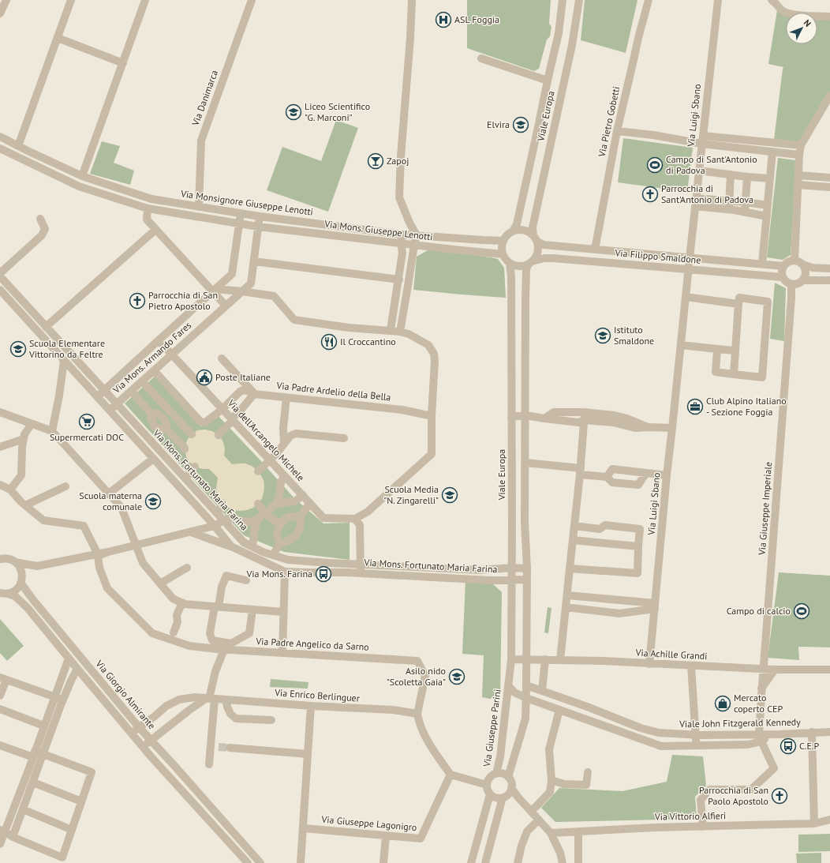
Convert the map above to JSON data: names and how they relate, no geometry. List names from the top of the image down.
{
  "streets": {
    "street": [
      "Via Danimarca",
      "Via Luigi Sbano",
      "Viale Europa",
      "Via Pietro Gobetti",
      "Via Monsignore Giuseppe Lenotti",
      "Via Mons. Giuseppe Lenotti",
      "Via Filippo Smaldone",
      "Via Mons. Armando Fares",
      "Via Padre Ardelio della Bella",
      "Via dell'Arcangelo Michele",
      "Via Mons. Fortunato Maria Farina",
      "Via Giuseppe Imperiale",
      "Via Padre Angelico da Sarno",
      "Via Achille Grandi",
      "Via Giorgio Almirante",
      "Via Enrico Berlinguer",
      "Viale John Fitzgerald Kennedy",
      "Via Giuseppe Parini",
      "Via Vittorio Alfieri",
      "Via Giuseppe Lagonigro"
    ]
  },
  "crossings": [
    ["Via Danimarca", "Via Monsignore Giuseppe Lenotti"],
    ["Via Luigi Sbano", "Via Filippo Smaldone"],
    ["Via Luigi Sbano", "Via Achille Grandi"],
    ["Viale Europa", "Via Monsignore Giuseppe Lenotti"],
    ["Viale Europa", "Via Mons. Giuseppe Lenotti"],
    ["Viale Europa", "Via Filippo Smaldone"],
    ["Viale Europa", "Via Mons. Fortunato Maria Farina"],
    ["Viale Europa", "Via Achille Grandi"],
    ["Viale Europa", "Viale John Fitzgerald Kennedy"],
    ["Viale Europa", "Via Giuseppe Parini"],
    ["Via Pietro Gobetti", "Via Filippo Smaldone"],
    ["Via Monsignore Giuseppe Lenotti", "Via Mons. Giuseppe Lenotti"],
    ["Via Monsignore Giuseppe Lenotti", "Via Filippo Smaldone"],
    ["Via Monsignore Giuseppe Lenotti", "Via Mons. Armando Fares"],
    ["Via Mons. Giuseppe Lenotti", "Via Filippo Smaldone"],
    ["Via Mons. Giuseppe Lenotti", "Via Mons. Armando Fares"],
    ["Via Filippo Smaldone", "Via Giuseppe Imperiale"],
    ["Via Mons. Armando Fares", "Via dell'Arcangelo Michele"],
    ["Via Mons. Armando Fares", "Via Mons. Fortunato Maria Farina"],
    ["Via Padre Ardelio della Bella", "Via dell'Arcangelo Michele"],
    ["Via Giuseppe Imperiale", "Via Achille Grandi"],
    ["Via Giuseppe Imperiale", "Viale John Fitzgerald Kennedy"],
    ["Via Padre Angelico da Sarno", "Via Enrico Berlinguer"],
    ["Via Padre Angelico da Sarno", "Via Giuseppe Lagonigro"],
    ["Via Giorgio Almirante", "Via Enrico Berlinguer"],
    ["Viale John Fitzgerald Kennedy", "Via Giuseppe Parini"]
  ],
  "places": {
    "hospital": ["ASL Foggia"],
    "school or university": [
      "Liceo Scientifico \"G. Marconi\"",
      "Elvira",
      "Istituto Smaldone",
      "Scuola Elementare Vittorino da Feltre",
      "Scuola Media \"N. Zingarelli\"",
      "Scuola materna comunale",
      "Asilo nido \"Scoletta Gaia\""
    ],
    "bar": ["Zapoj"],
    "sports": ["Campo di Sant'Antonio di Padova", "Campo di calcio"],
    "church": ["Parrocchia di Sant'Antonio di Padova", "Parrocchia di San Pietro Apostolo", "Parrocchia di San Paolo Apostolo"],
    "restaurant": ["Il Croccantino"],
    "public building": ["Poste Italiane"],
    "office": ["Club Alpino Italiano - Sezione Foggia"],
    "supermarket": ["Supermercati DOC"],
    "bus stop": ["Via Mons. Farina", "C.E.P"],
    "shop": ["Mercato coperto CEP"]
  },
  "north": "top right"
}
